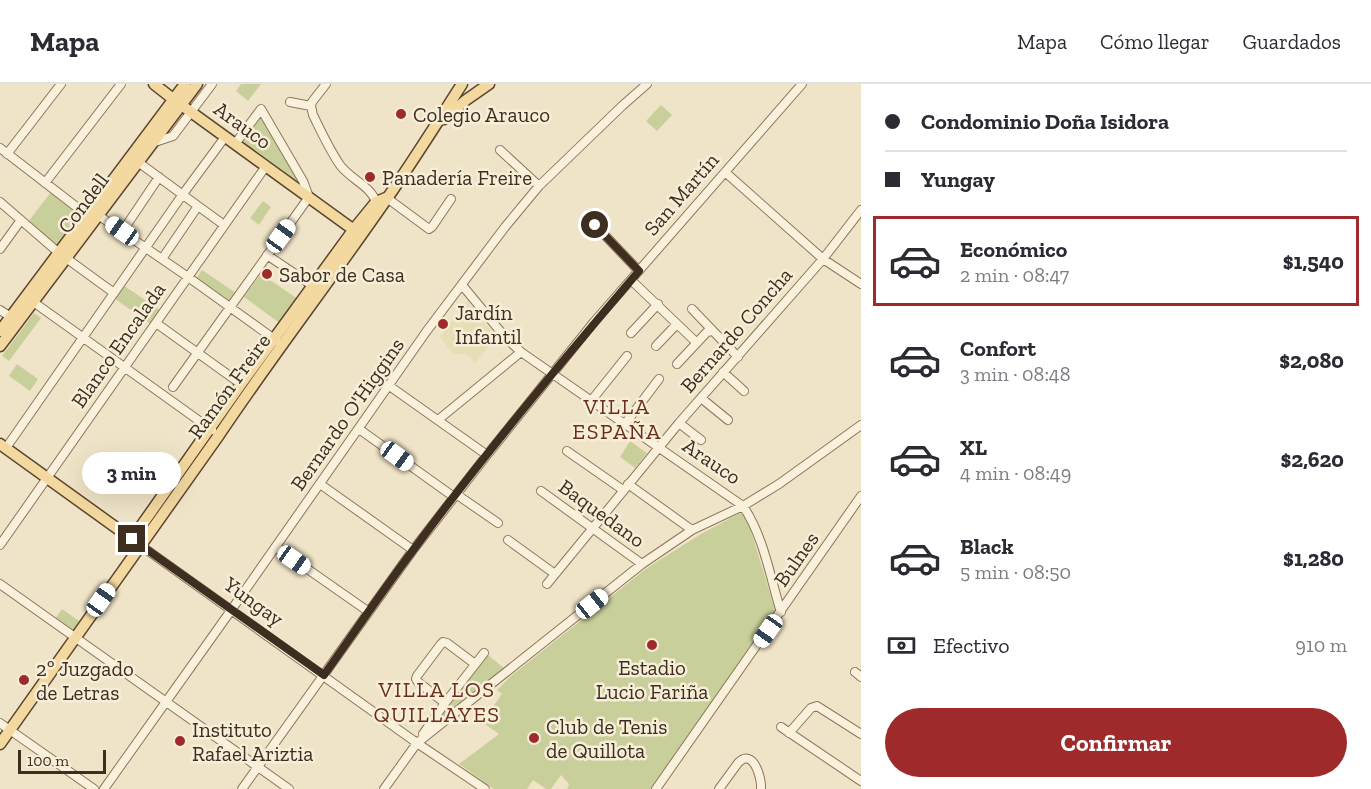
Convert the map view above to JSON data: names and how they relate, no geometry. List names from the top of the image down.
{
  "streets": {
    "main road": [
      "Arauco",
      "Condell",
      "Ramón Freire",
      "Yungay"
    ],
    "street": [
      "San Martín",
      "Bernardo Concha",
      "Blanco Encalada",
      "Bernardo O'Higgins",
      "Baquedano",
      "Bulnes"
    ]
  },
  "crossings": [
    ["Arauco", "San Martín"],
    ["Arauco", "Condell"],
    ["Arauco", "Bernardo Concha"],
    ["Arauco", "Blanco Encalada"],
    ["Arauco", "Ramón Freire"],
    ["Arauco", "Bernardo O'Higgins"],
    ["Arauco", "Bulnes"],
    ["San Martín", "Yungay"],
    ["Bernardo Concha", "Baquedano"],
    ["Blanco Encalada", "Yungay"],
    ["Ramón Freire", "Yungay"],
    ["Bernardo O'Higgins", "Yungay"]
  ],
  "districts": ["VILLA ESPAÑA", "VILLA LOS QUILLAYES"],
  "places": [
    "Colegio Arauco",
    "Panadería Freire",
    "Sabor de Casa",
    "Jardín Infantil",
    "Estadio Lucio Fariña",
    "2º Juzgado de Letras",
    "Club de Tenis de Quillota",
    "Instituto Rafael Ariztia"
  ],
  "scale_bar": "100 m",
  "page": {
    "header": "Mapa",
    "nav": ["Mapa", "Cómo llegar", "Guardados"],
    "banner": ["Condominio Doña Isidora", "Yungay"],
    "list": [
      {
        "name": "Económico",
        "note": "2 min · 08:47",
        "value": "$1,540"
      },
      {
        "name": "Confort",
        "note": "3 min · 08:48",
        "value": "$2,080"
      },
      {
        "name": "XL",
        "note": "4 min · 08:49",
        "value": "$2,620"
      },
      {
        "name": "Black",
        "note": "5 min · 08:50",
        "value": "$1,280"
      }
    ],
    "bubble": "3 min",
    "pay": ["Efectivo", "910 m"],
    "buttons": "Confirmar",
    "scale": "100 m"
  }
}
